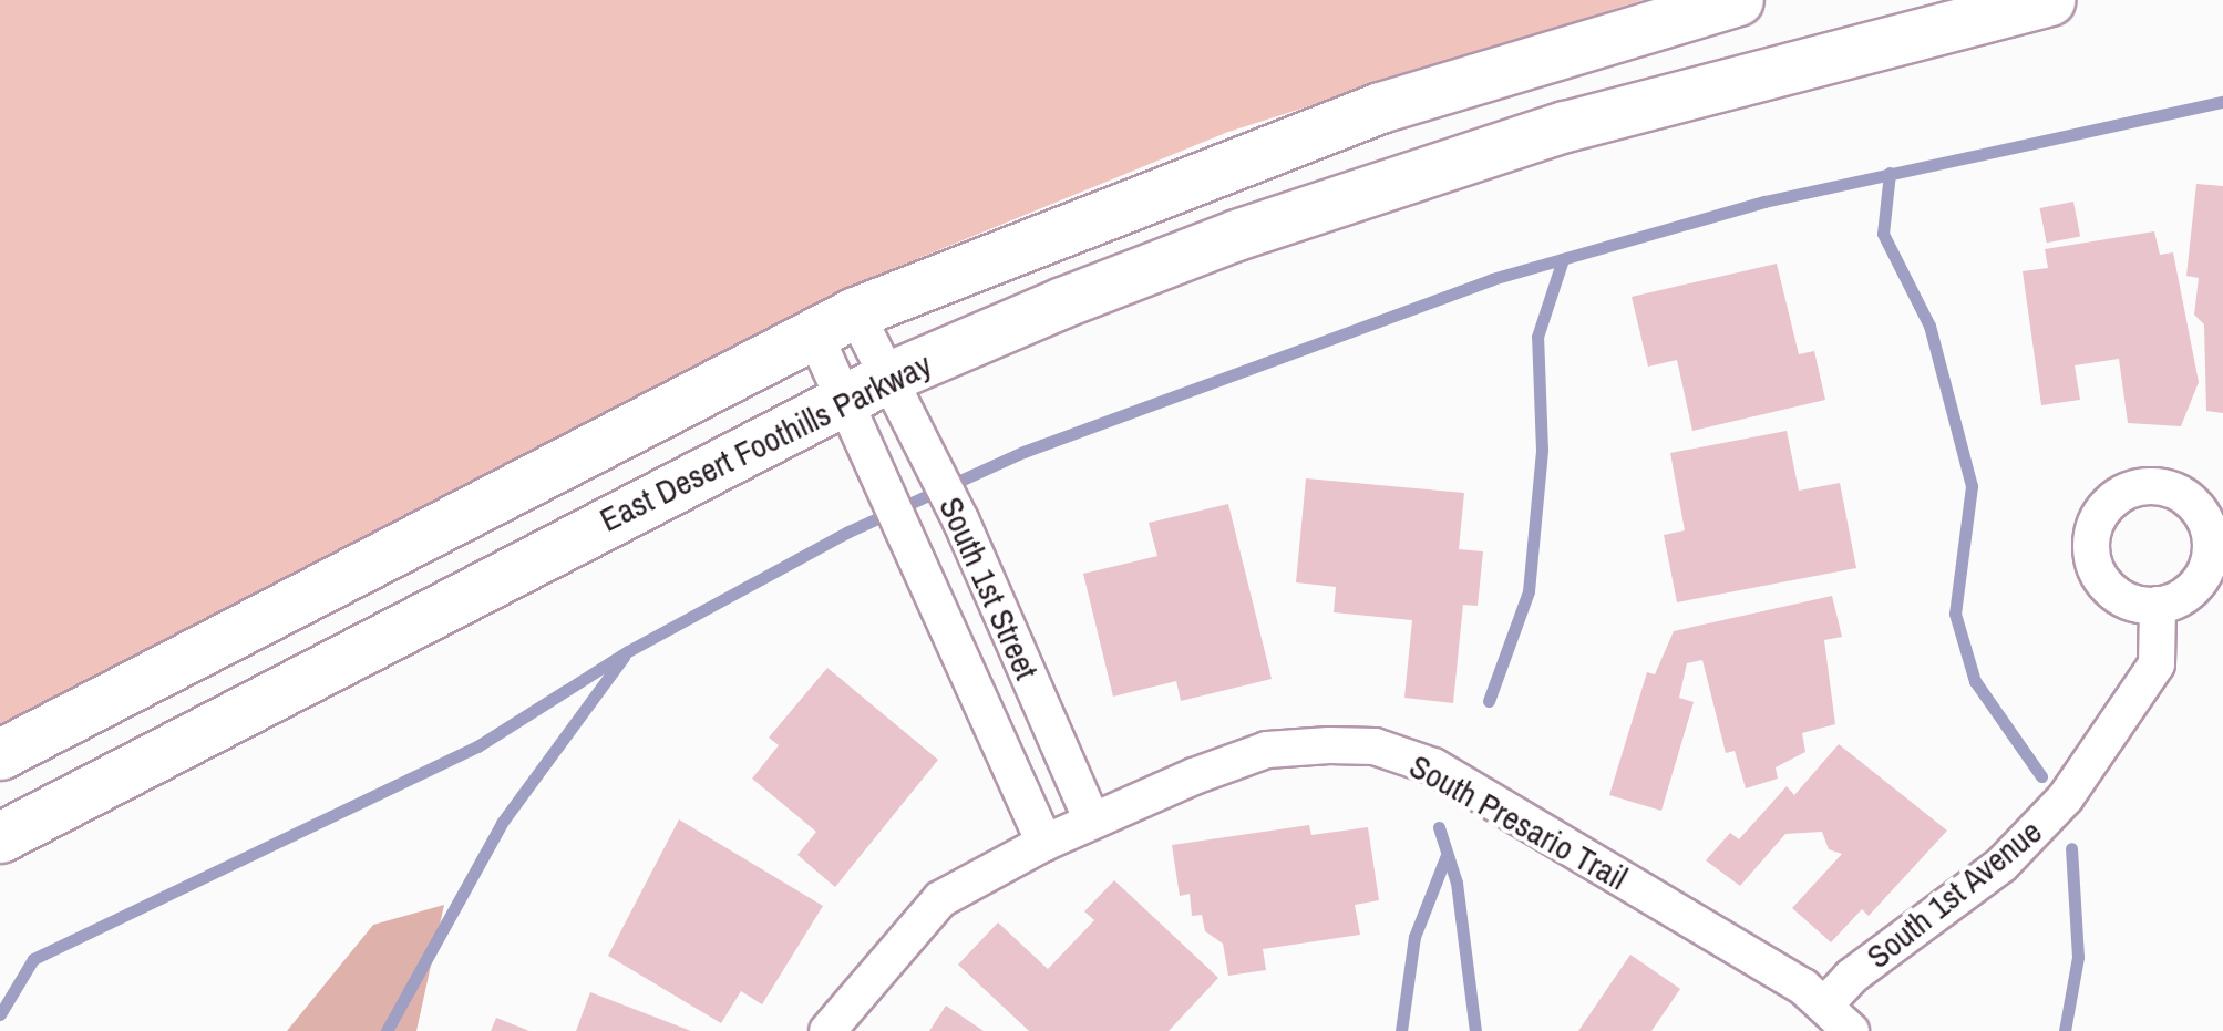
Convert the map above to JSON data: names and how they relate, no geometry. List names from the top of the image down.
{
  "streets": {
    "street": [
      "East Desert Foothills Parkway",
      "South 1st Street",
      "South Presario Trail",
      "South 1st Avenue"
    ]
  },
  "crossings": [
    ["East Desert Foothills Parkway", "South 1st Street"],
    ["South 1st Street", "South Presario Trail"],
    ["South Presario Trail", "South 1st Avenue"]
  ]
}
